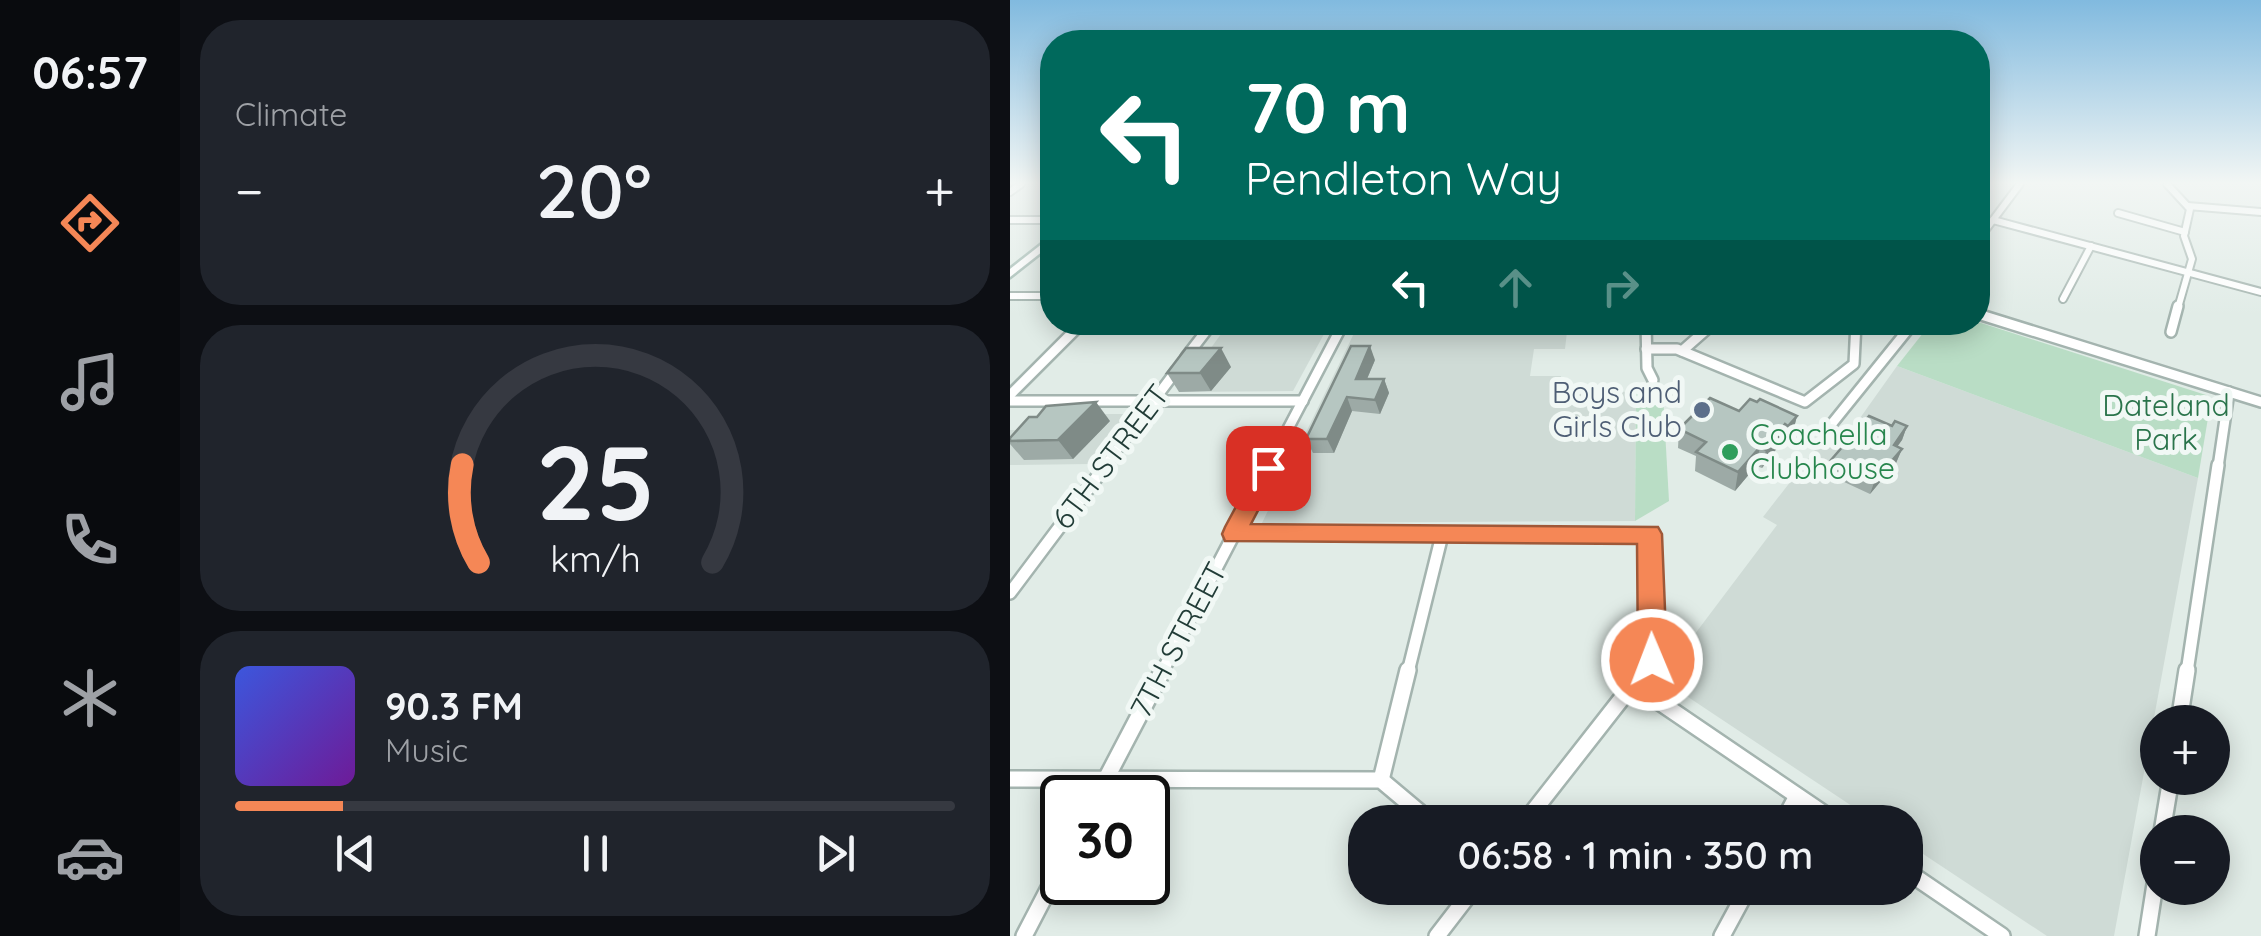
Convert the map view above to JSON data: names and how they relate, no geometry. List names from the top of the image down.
{
  "streets": {
    "street": ["6TH STREET", "7TH STREET"]
  },
  "parks": ["Dateland Park"],
  "places": ["Boys and Girls Club", "Coachella Clubhouse"],
  "page": {
    "tabs": "06:57",
    "tile": "Climate",
    "turn": ["70 m", "Pendleton Way"],
    "heat": ["−", "20°", "+"],
    "song": ["90.3 FM", "Music"],
    "map_buttons": ["+", "−"],
    "limit": "30",
    "trip": "06:58 · 1 min · 350 m",
    "gauge": ["25", "km/h"]
  }
}
